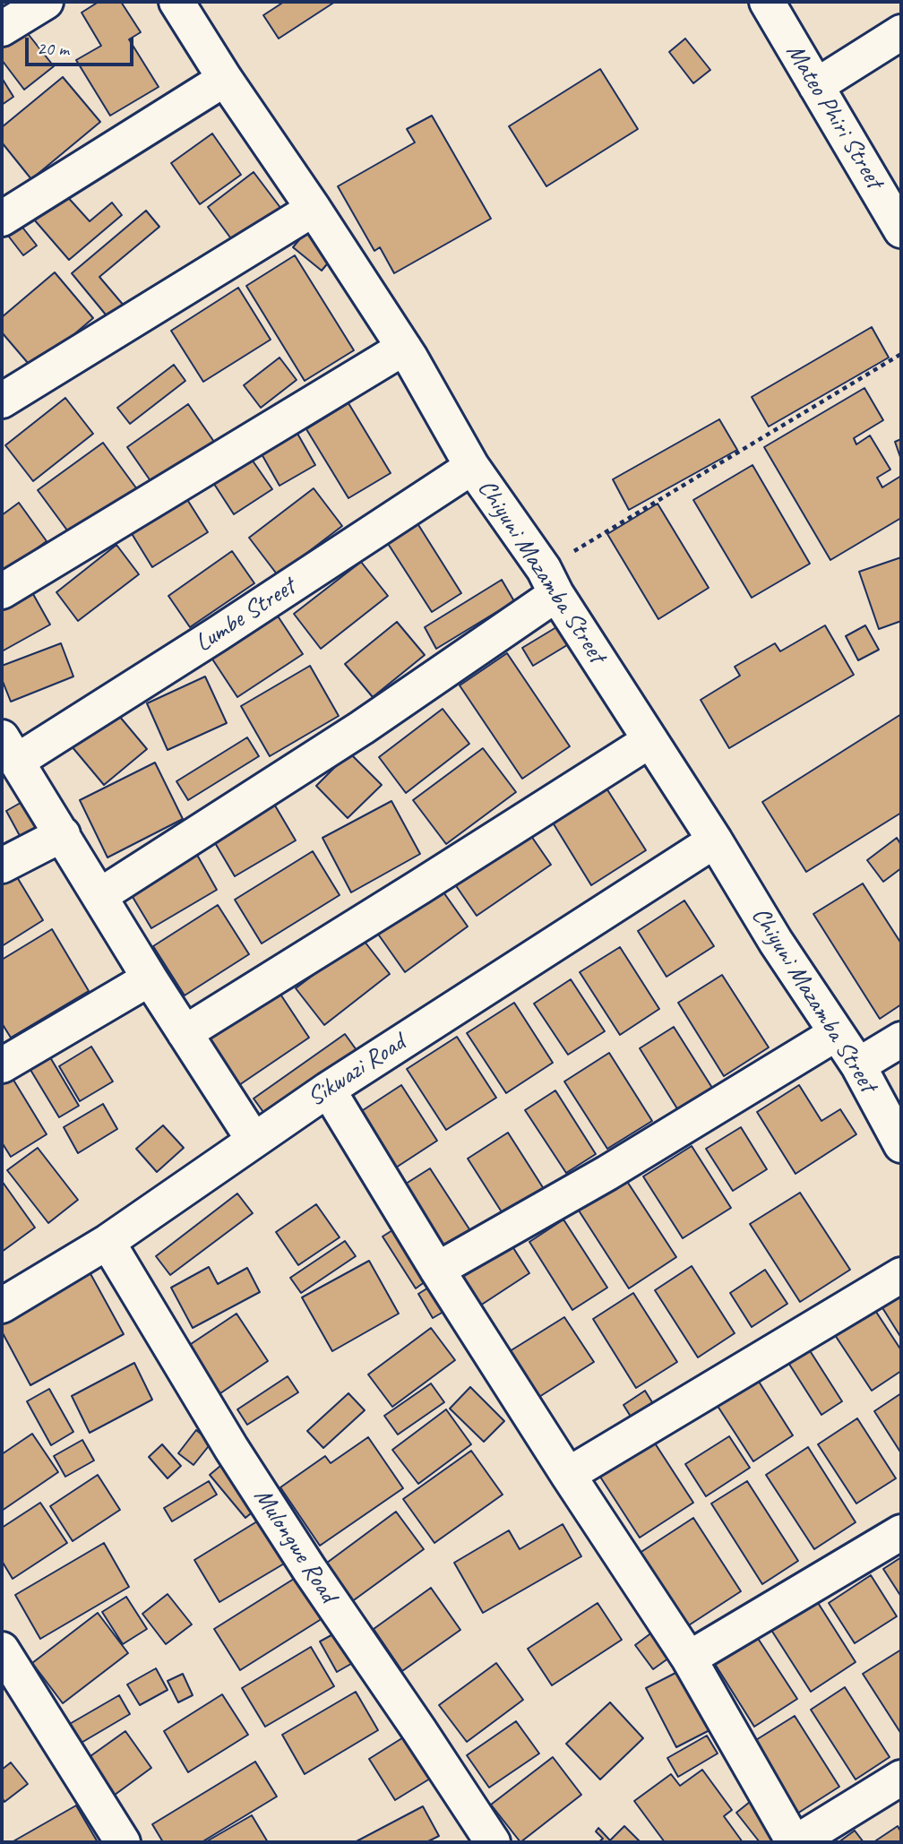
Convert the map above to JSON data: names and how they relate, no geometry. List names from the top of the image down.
{
  "streets": {
    "street": [
      "Mateo Phiri Street",
      "Chiyuni Mazamba Street",
      "Lumbe Street",
      "Sikwazi Road",
      "Mulongwe Road"
    ]
  },
  "crossings": [
    ["Chiyuni Mazamba Street", "Lumbe Street"],
    ["Chiyuni Mazamba Street", "Sikwazi Road"],
    ["Sikwazi Road", "Mulongwe Road"]
  ],
  "scale_bar": "20 m"
}
